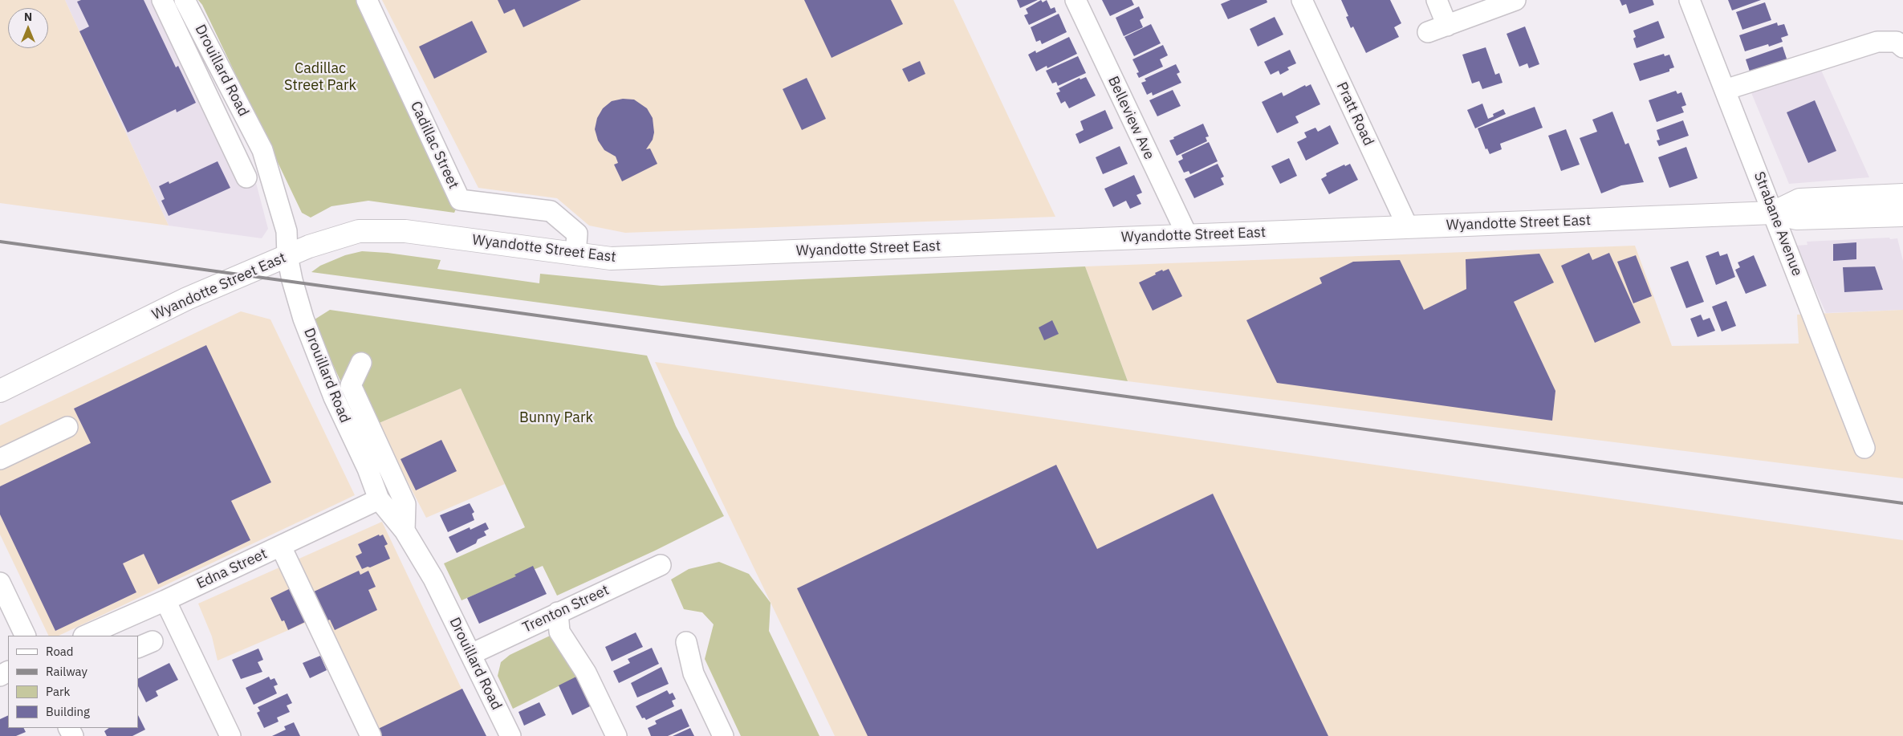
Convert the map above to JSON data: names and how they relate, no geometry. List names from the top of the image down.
{
  "streets": {
    "main road": ["Wyandotte Street East"],
    "street": [
      "Drouillard Road",
      "Pratt Road",
      "Belleview Ave",
      "Cadillac Street",
      "Strabane Avenue",
      "Edna Street",
      "Trenton Street"
    ]
  },
  "crossings": [
    ["Drouillard Road", "Wyandotte Street East"],
    ["Drouillard Road", "Edna Street"],
    ["Drouillard Road", "Trenton Street"],
    ["Pratt Road", "Wyandotte Street East"],
    ["Belleview Ave", "Wyandotte Street East"],
    ["Cadillac Street", "Wyandotte Street East"],
    ["Wyandotte Street East", "Strabane Avenue"]
  ],
  "parks": ["Cadillac Street Park", "Bunny Park"],
  "legend": [
    "Road",
    "Railway",
    "Park",
    "Building"
  ],
  "north": "top"
}
